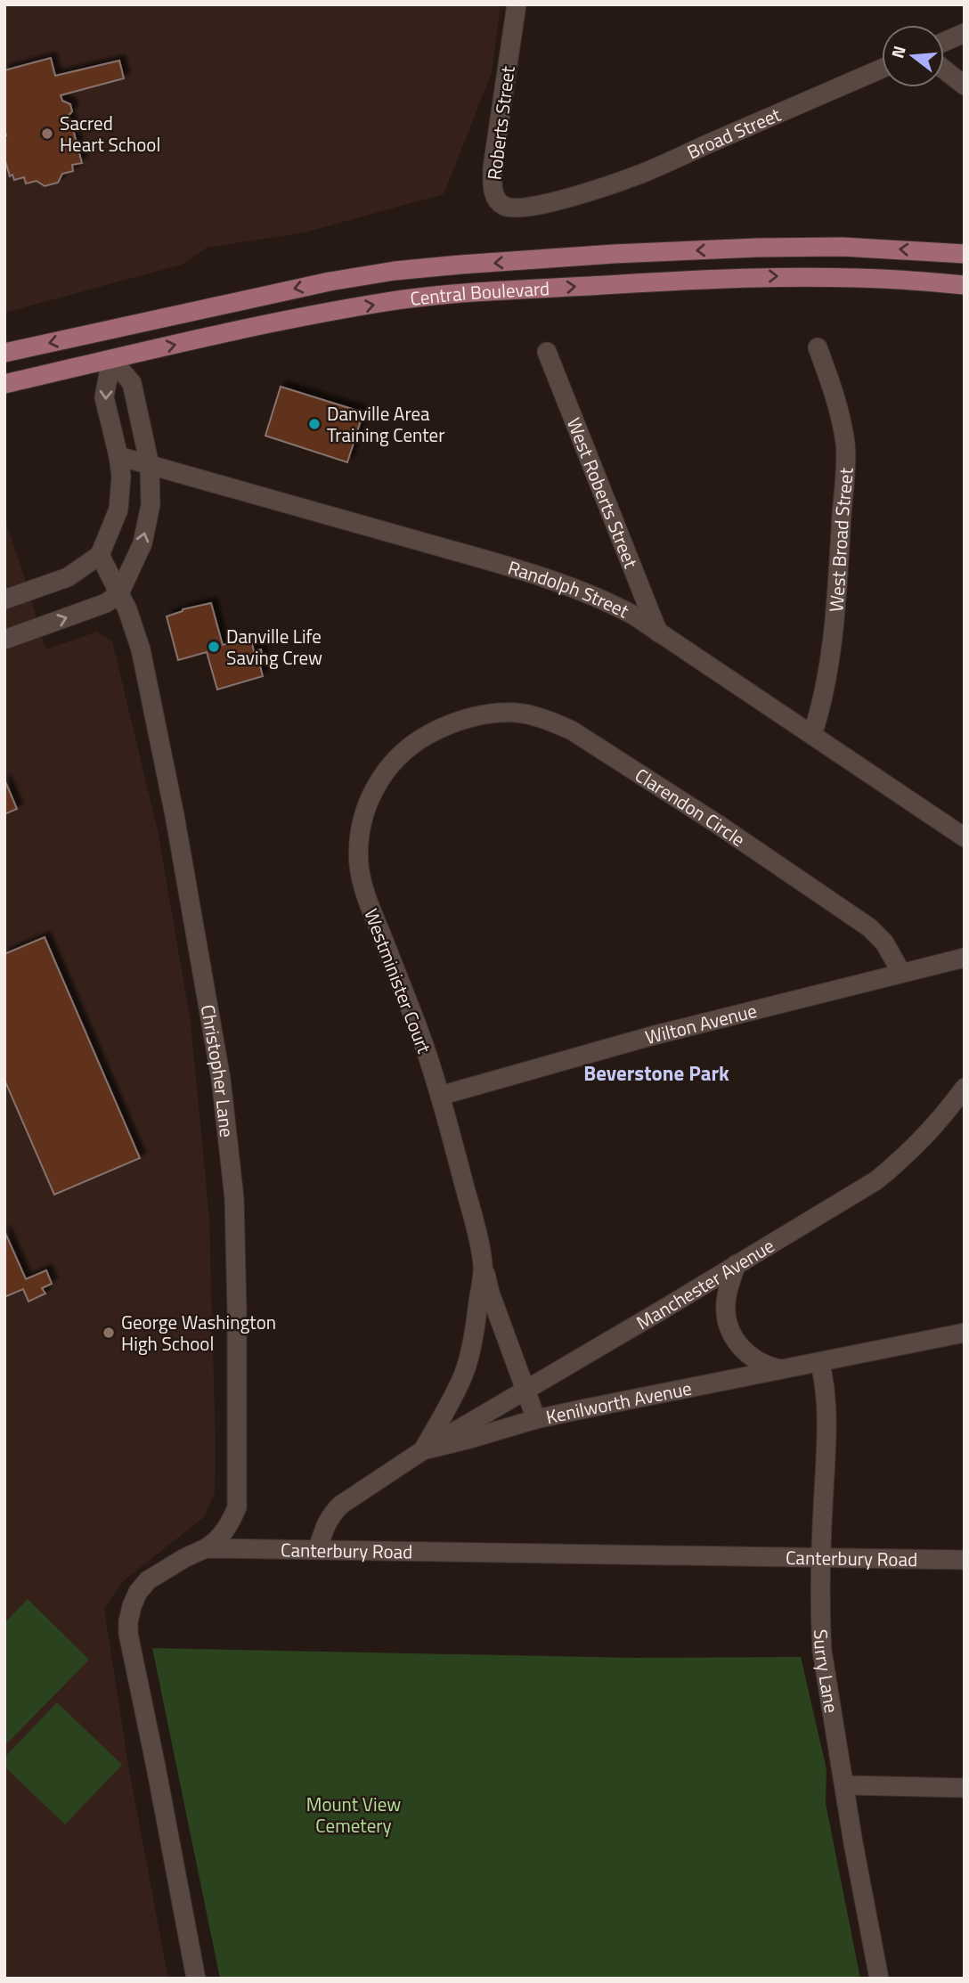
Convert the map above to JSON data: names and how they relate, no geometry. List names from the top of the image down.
{
  "streets": {
    "main road": ["Central Boulevard"],
    "street": [
      "Roberts Street",
      "Broad Street",
      "West Roberts Street",
      "West Broad Street",
      "Randolph Street",
      "Clarendon Circle",
      "Westminister Court",
      "Wilton Avenue",
      "Christopher Lane",
      "Manchester Avenue",
      "Kenilworth Avenue",
      "Canterbury Road",
      "Surry Lane"
    ]
  },
  "crossings": [
    ["Roberts Street", "Broad Street"],
    ["West Roberts Street", "Randolph Street"],
    ["West Broad Street", "Randolph Street"],
    ["Clarendon Circle", "Westminister Court"],
    ["Clarendon Circle", "Wilton Avenue"],
    ["Westminister Court", "Wilton Avenue"],
    ["Westminister Court", "Manchester Avenue"],
    ["Westminister Court", "Kenilworth Avenue"],
    ["Christopher Lane", "Canterbury Road"],
    ["Manchester Avenue", "Kenilworth Avenue"],
    ["Kenilworth Avenue", "Canterbury Road"],
    ["Kenilworth Avenue", "Surry Lane"],
    ["Canterbury Road", "Surry Lane"]
  ],
  "districts": ["Beverstone Park"],
  "parks": ["Mount View Cemetery"],
  "places": [
    "Sacred Heart School",
    "Danville Area Training Center",
    "Danville Life Saving Crew",
    "George Washington High School"
  ],
  "north": "left"
}
